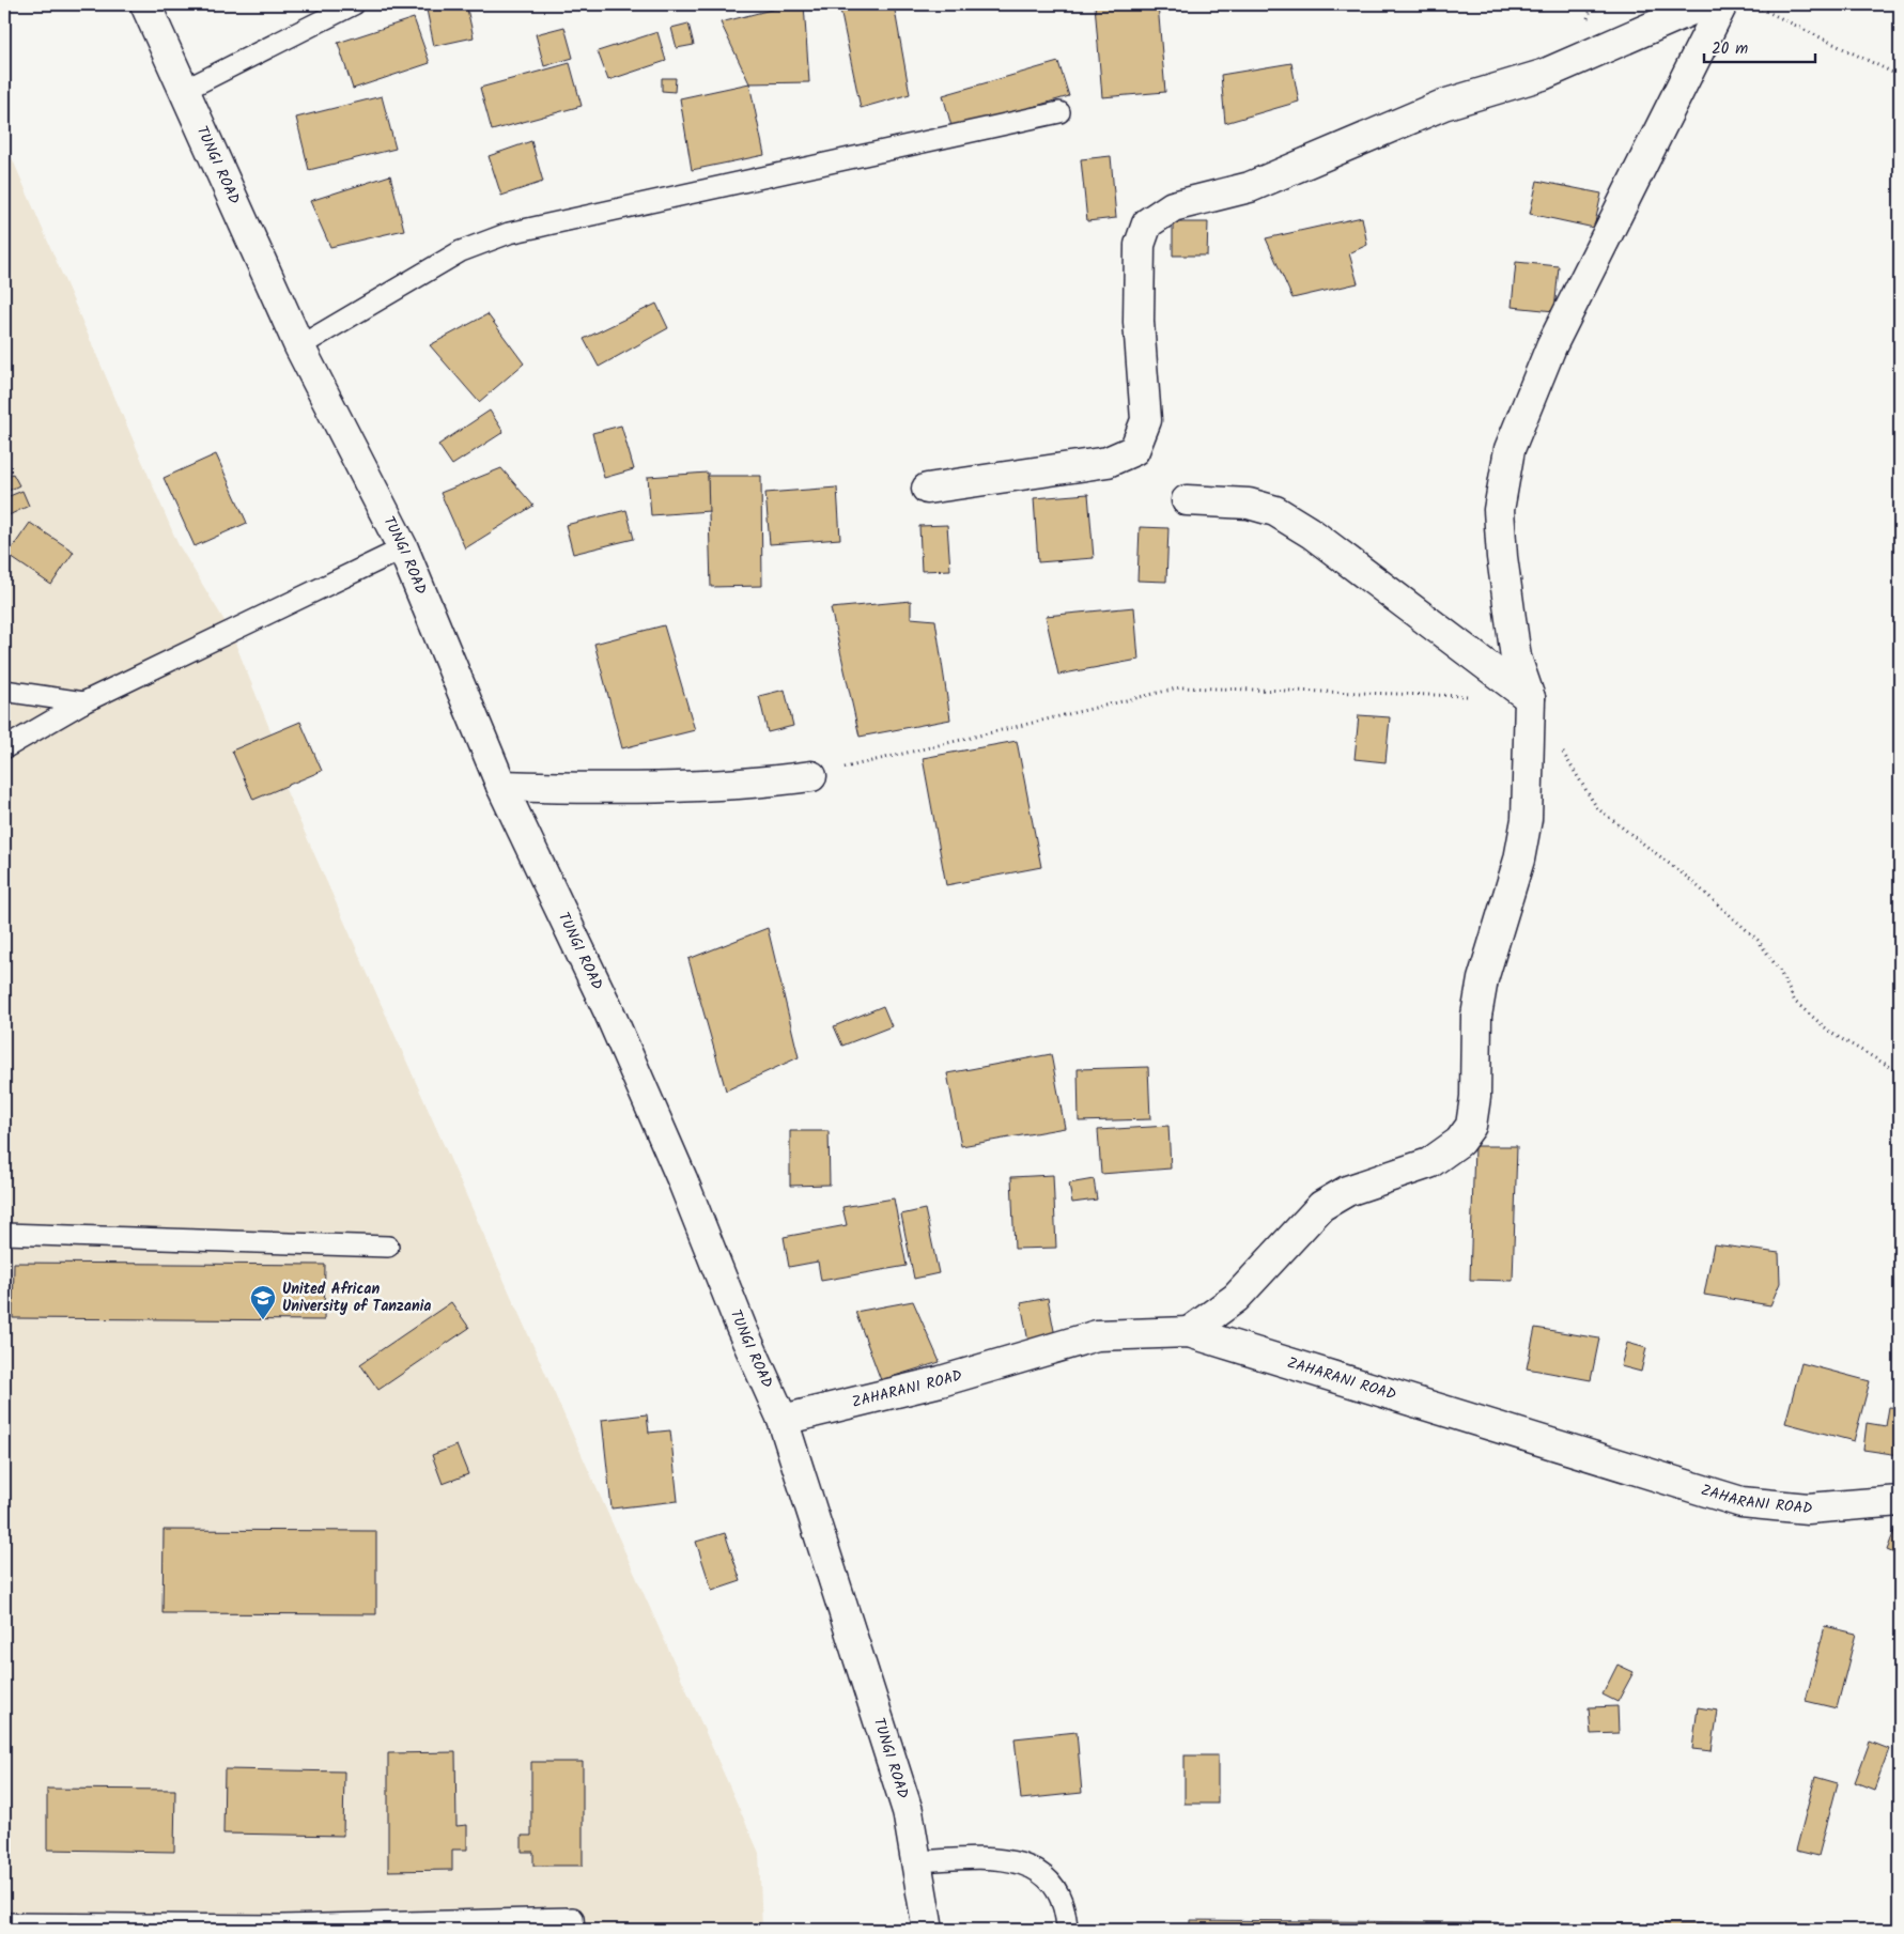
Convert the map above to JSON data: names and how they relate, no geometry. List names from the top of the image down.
{
  "streets": {
    "street": ["TUNGI ROAD", "ZAHARANI ROAD"]
  },
  "crossings": [
    ["TUNGI ROAD", "ZAHARANI ROAD"]
  ],
  "places": {
    "school or university": ["United African University of Tanzania"]
  },
  "scale_bar": "20 m"
}
